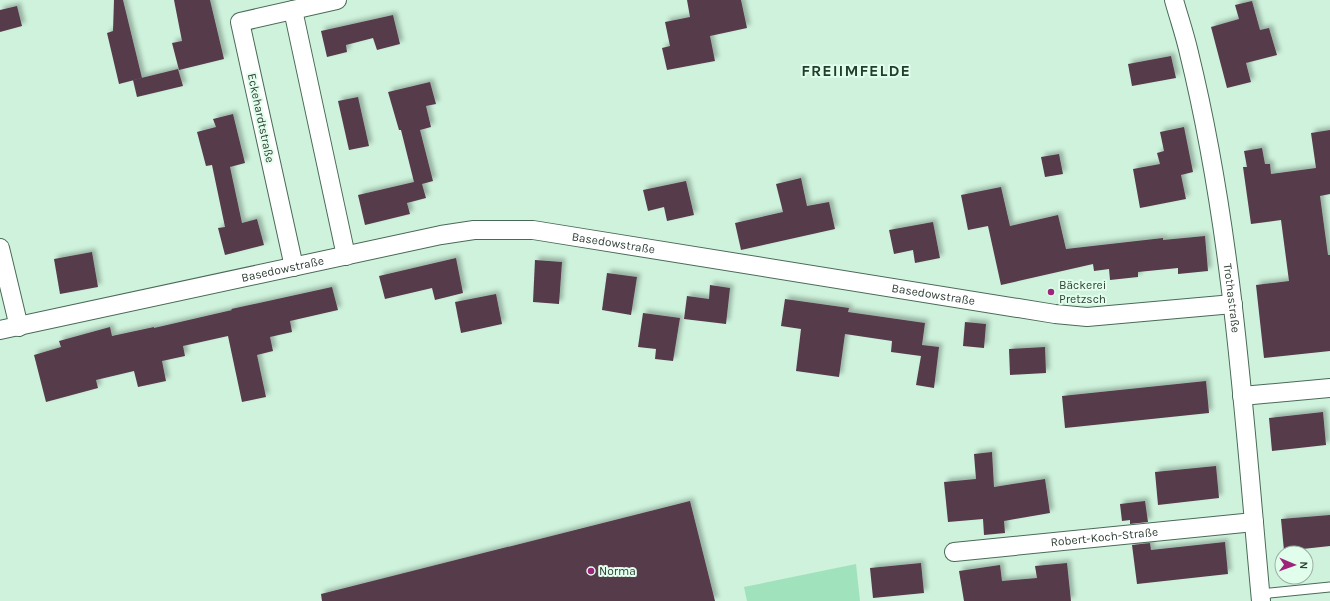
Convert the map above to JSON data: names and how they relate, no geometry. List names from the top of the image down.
{
  "streets": {
    "street": [
      "Eckehardtstraße",
      "Basedowstraße",
      "Trothastraße",
      "Robert-Koch-Straße"
    ]
  },
  "crossings": [
    ["Eckehardtstraße", "Basedowstraße"],
    ["Basedowstraße", "Trothastraße"],
    ["Trothastraße", "Robert-Koch-Straße"]
  ],
  "districts": ["FREIIMFELDE"],
  "places": ["Bäckerei Pretzsch", "Norma"],
  "north": "right"
}
